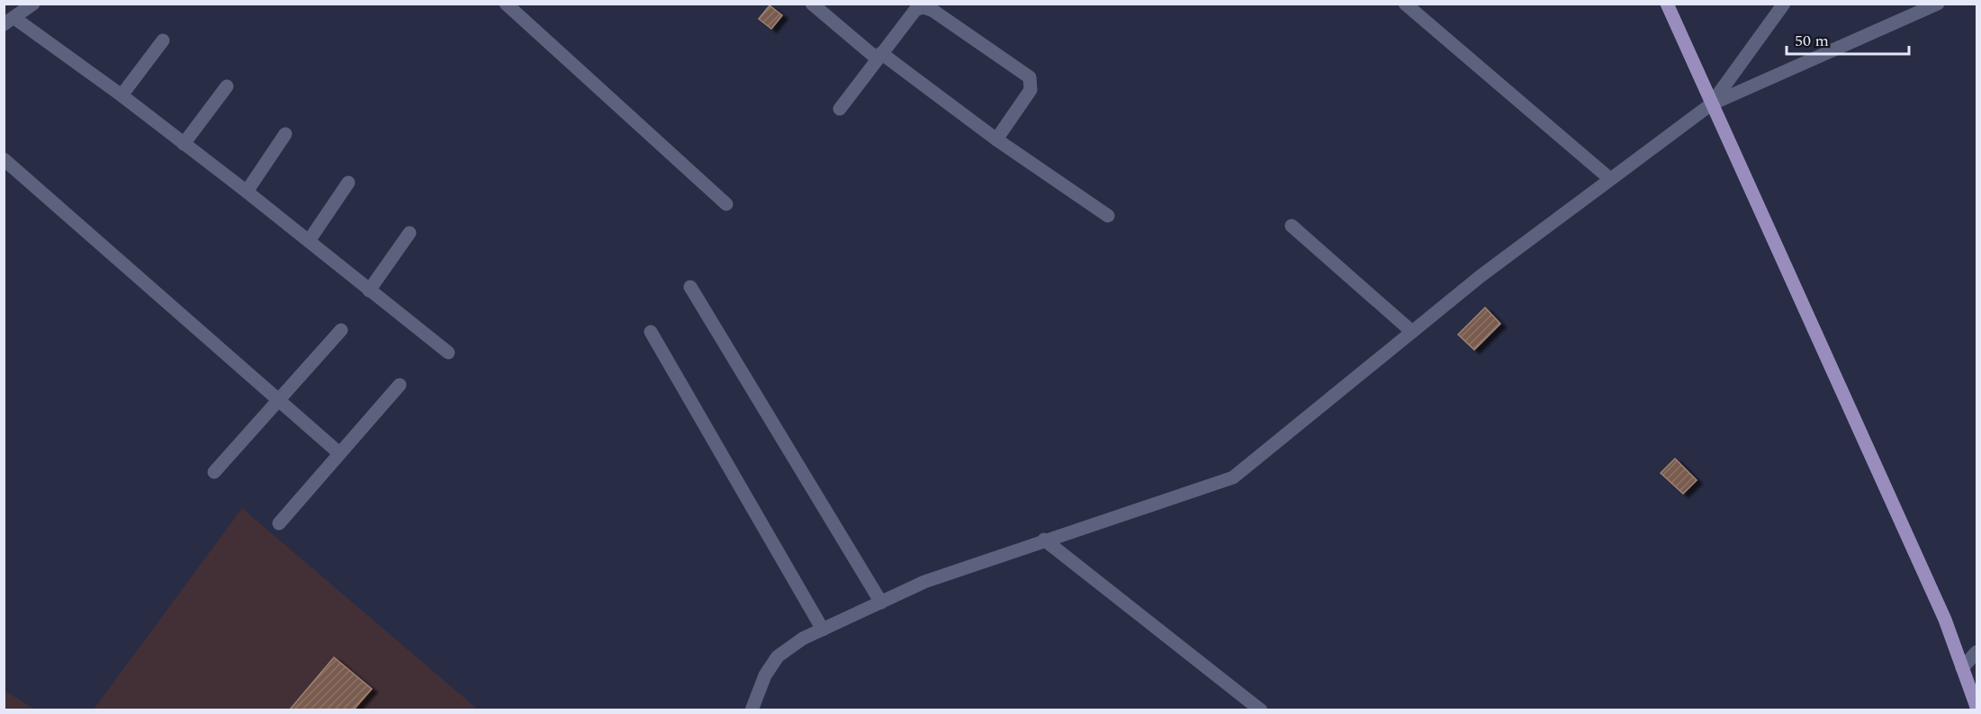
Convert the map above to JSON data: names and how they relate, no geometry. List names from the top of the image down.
{
  "scale_bar": "50 m"
}
